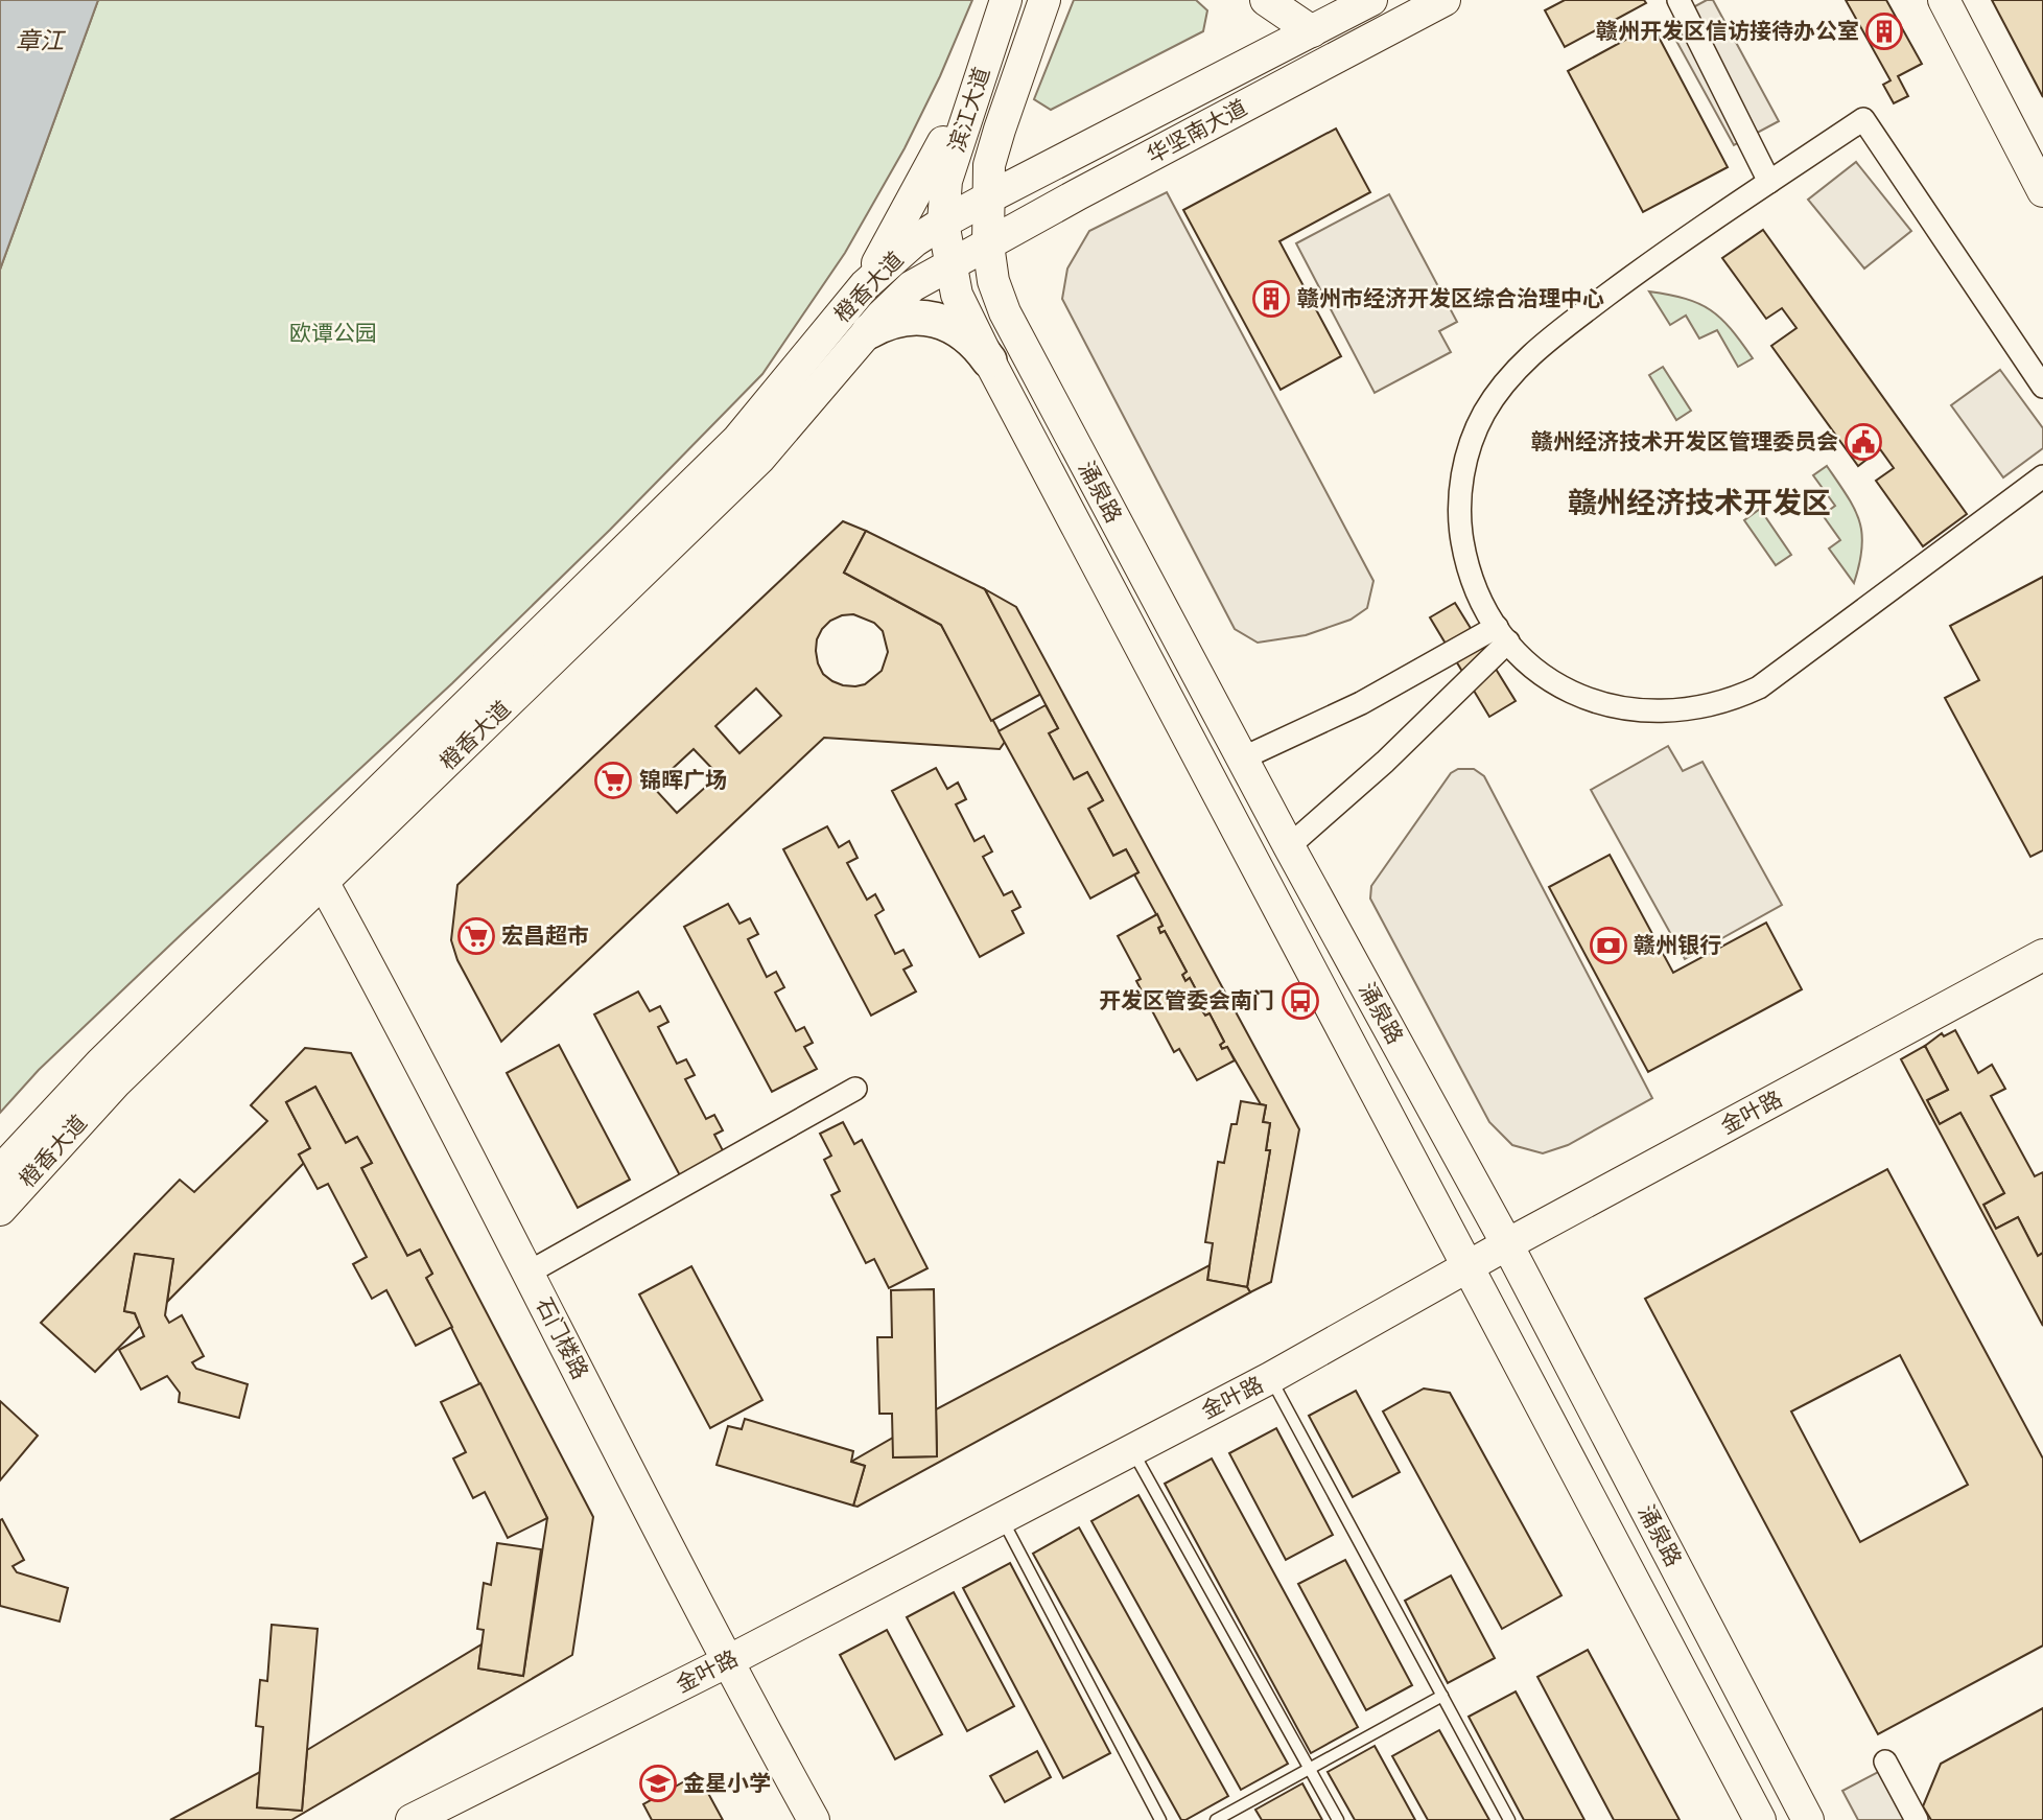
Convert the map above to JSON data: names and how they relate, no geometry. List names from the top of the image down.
{
  "streets": {
    "main road": [
      "滨江大道",
      "华坚南大道",
      "橙香大道",
      "涌泉路",
      "金叶路",
      "石门楼路"
    ]
  },
  "crossings": [
    ["滨江大道", "华坚南大道"],
    ["滨江大道", "橙香大道"],
    ["滨江大道", "涌泉路"],
    ["华坚南大道", "橙香大道"],
    ["华坚南大道", "涌泉路"],
    ["橙香大道", "涌泉路"],
    ["橙香大道", "石门楼路"],
    ["涌泉路", "金叶路"],
    ["金叶路", "石门楼路"]
  ],
  "districts": ["赣州经济技术开发区"],
  "water": ["章江"],
  "parks": ["欧谭公园"],
  "places": {
    "building": ["赣州开发区信访接待办公室", "赣州市经济开发区综合治理中心"],
    "public building": ["赣州经济技术开发区管理委员会"],
    "supermarket": ["锦晖广场", "宏昌超市"],
    "bank": ["赣州银行"],
    "bus stop": ["开发区管委会南门"],
    "school or university": ["金星小学"]
  }
}
